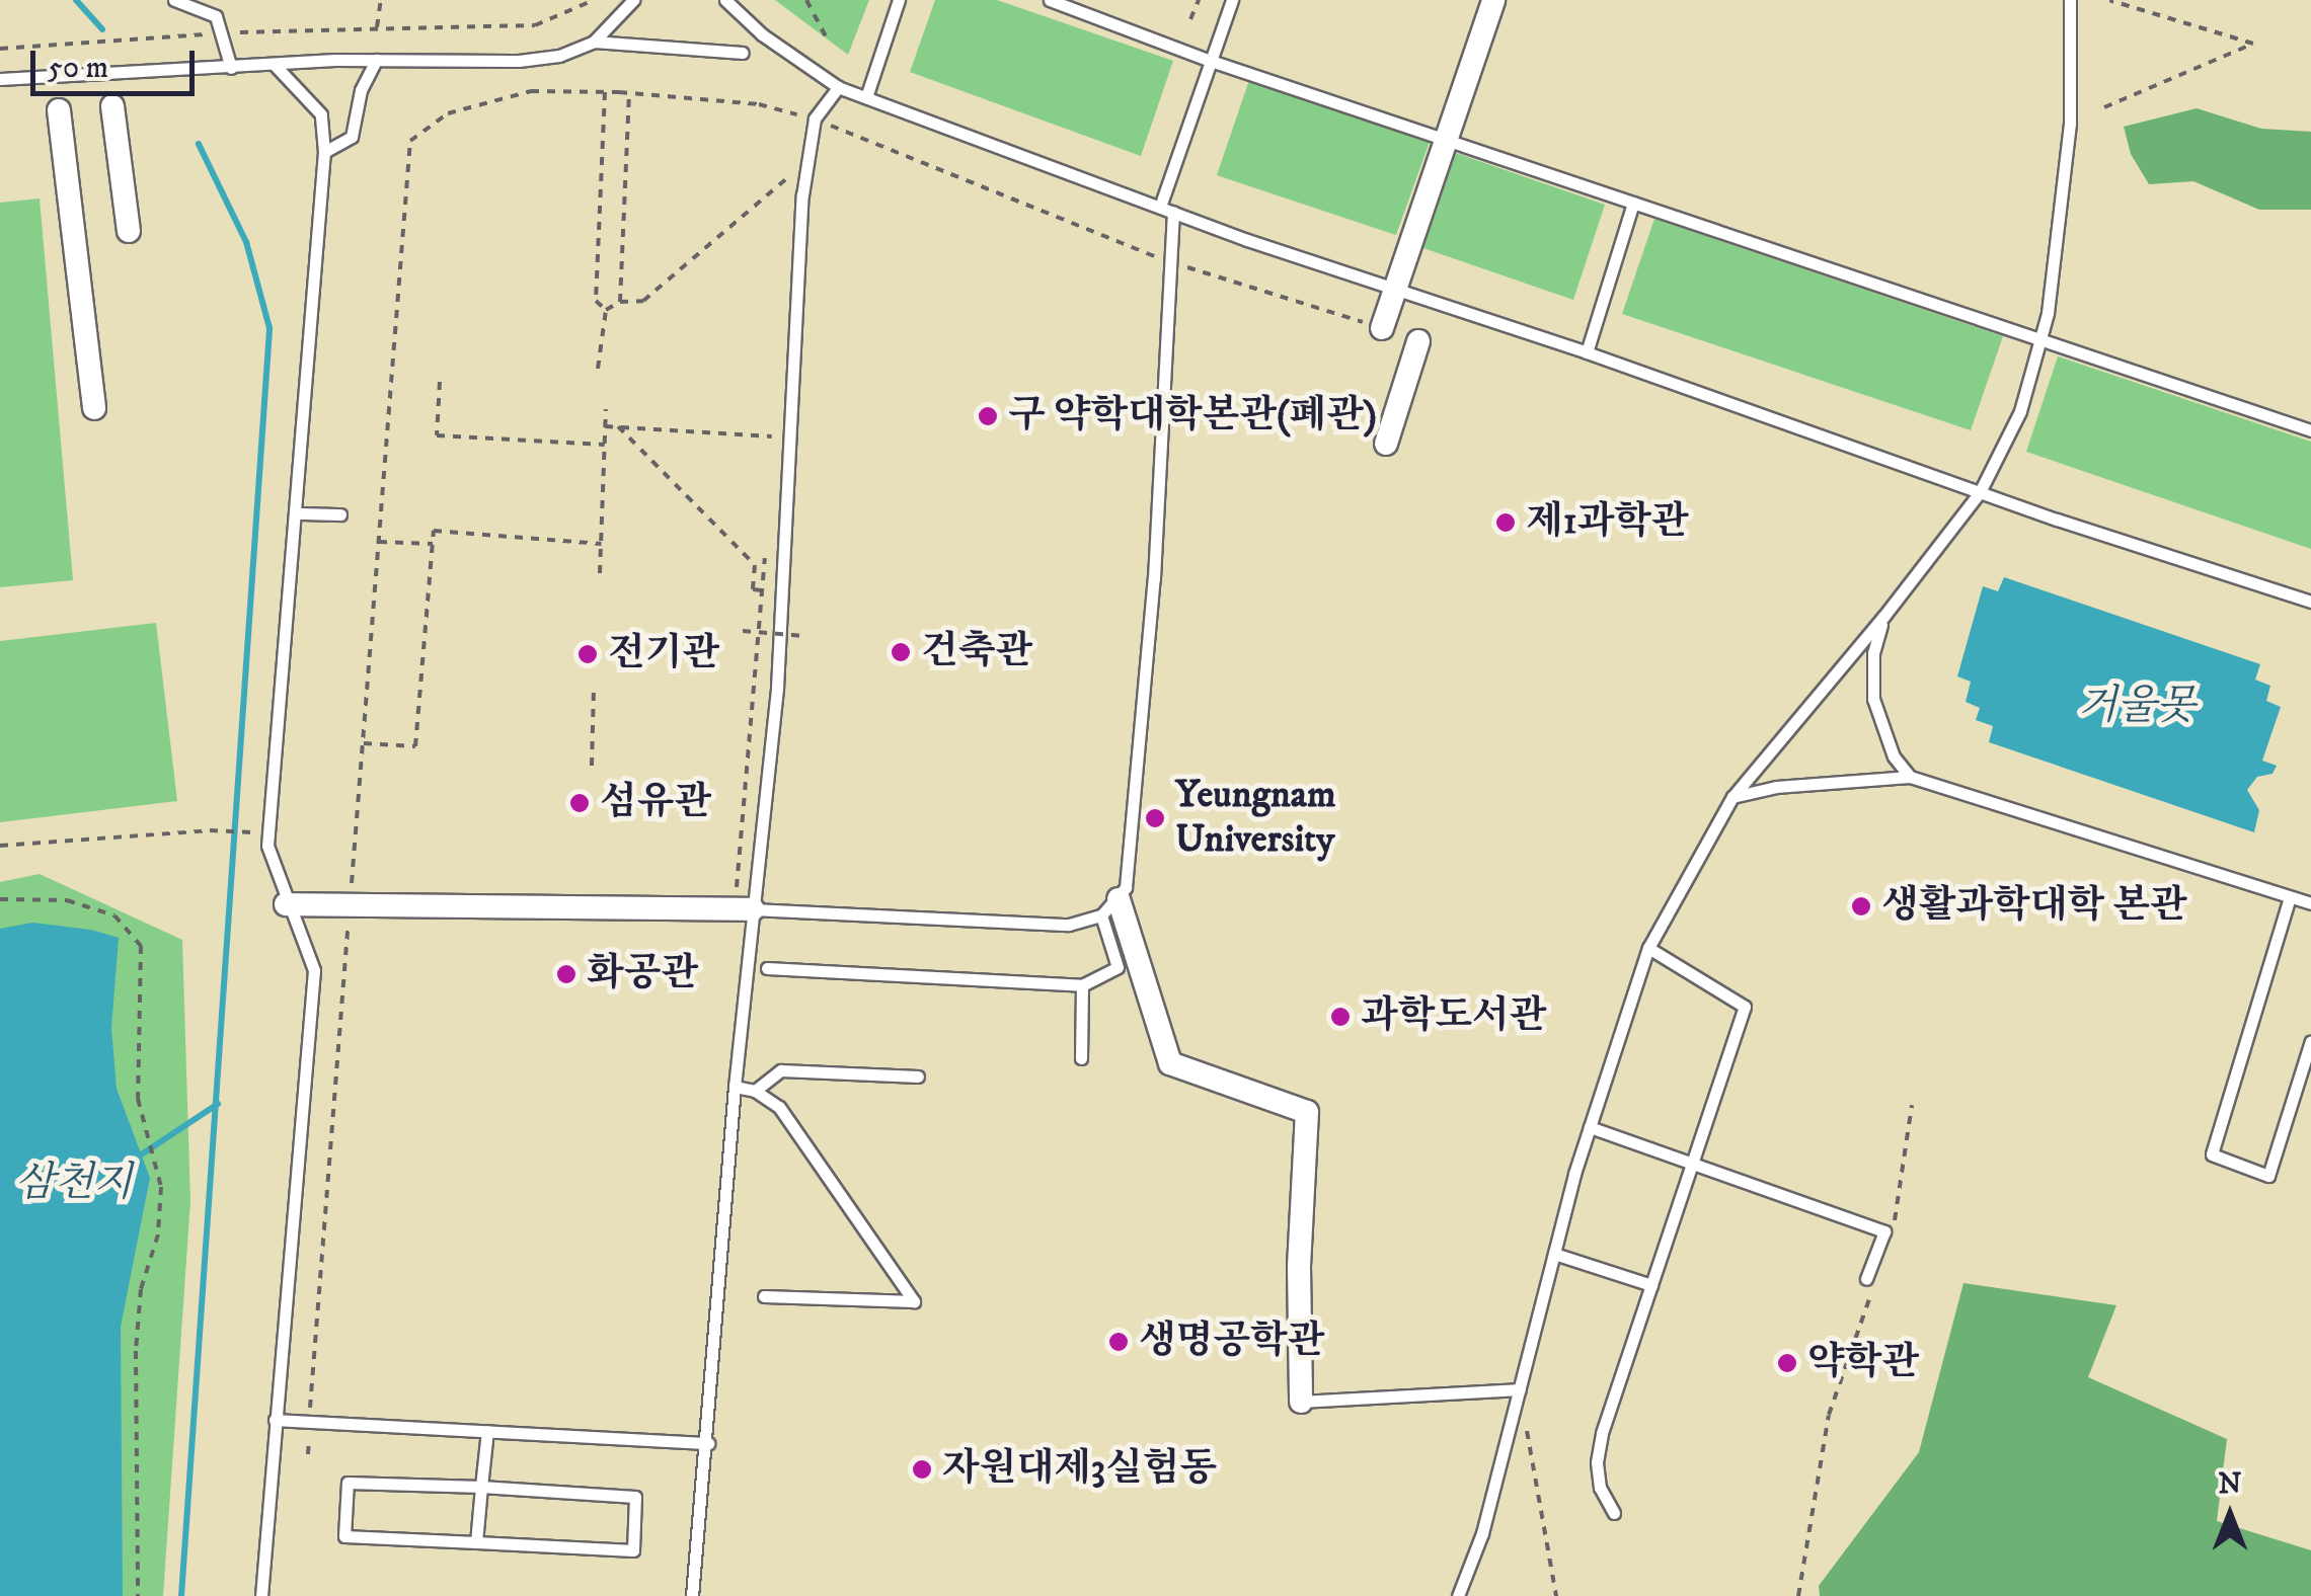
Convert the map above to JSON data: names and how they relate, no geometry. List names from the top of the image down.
{
  "water": ["거울못", "삼천지"],
  "places": [
    "구 약학대학본관(폐관)",
    "제1과학관",
    "건축관",
    "전기관",
    "섬유관",
    "Yeungnam University",
    "생활과학대학 본관",
    "화공관",
    "과학도서관",
    "생명공학관",
    "약학관",
    "자원대제3실험동"
  ],
  "scale_bar": "50 m",
  "north": "top"
}
